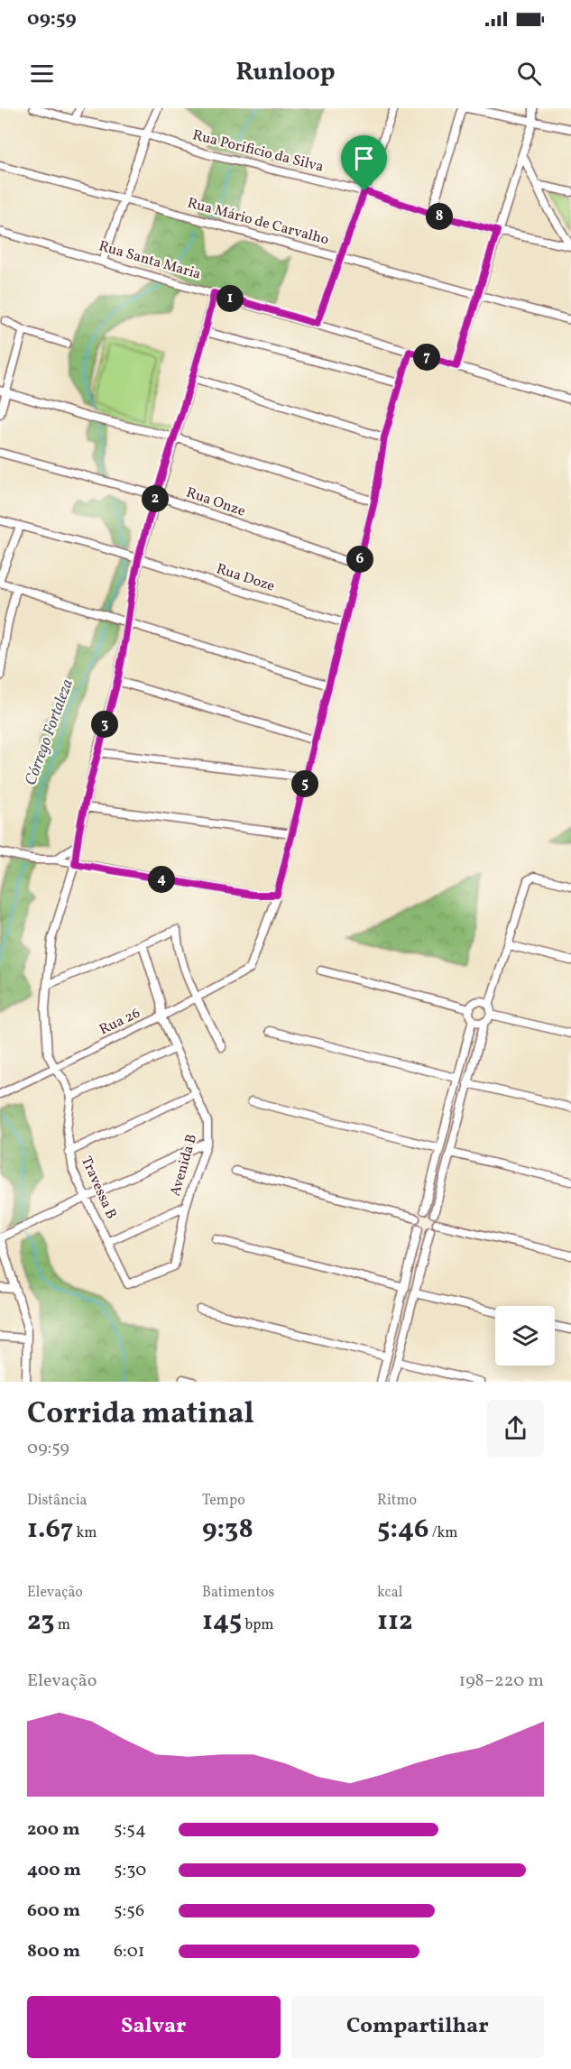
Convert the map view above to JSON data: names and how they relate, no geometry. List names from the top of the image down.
{
  "streets": {
    "street": [
      "Rua Porificio da Silva",
      "Rua Mário de Carvalho",
      "Rua Santa Maria",
      "Rua Onze",
      "Rua Doze",
      "Rua 26",
      "Avenida B",
      "Travessa B"
    ]
  },
  "crossings": [
    ["Rua 26", "Avenida B"],
    ["Avenida B", "Travessa B"]
  ],
  "water": ["Córrego Fortaleza"],
  "page": {
    "status": "09:59",
    "header": "Runloop",
    "pins": [
      "8",
      "1",
      "7",
      "2",
      "6",
      "3",
      "5",
      "4"
    ],
    "heading": ["Corrida matinal", "09:59"],
    "stats": [
      ["Distância", "1.67 km"],
      ["Tempo", "9:38"],
      ["Ritmo", "5:46 /km"],
      ["Elevação", "23 m"],
      ["Batimentos", "145 bpm"],
      ["kcal", "112"]
    ],
    "chart": ["Elevação", "198–220 m"],
    "list": [
      {
        "name": "200 m",
        "note": "5:54"
      },
      {
        "name": "400 m",
        "note": "5:30"
      },
      {
        "name": "600 m",
        "note": "5:56"
      },
      {
        "name": "800 m",
        "note": "6:01"
      }
    ],
    "buttons": ["Salvar", "Compartilhar"]
  }
}
